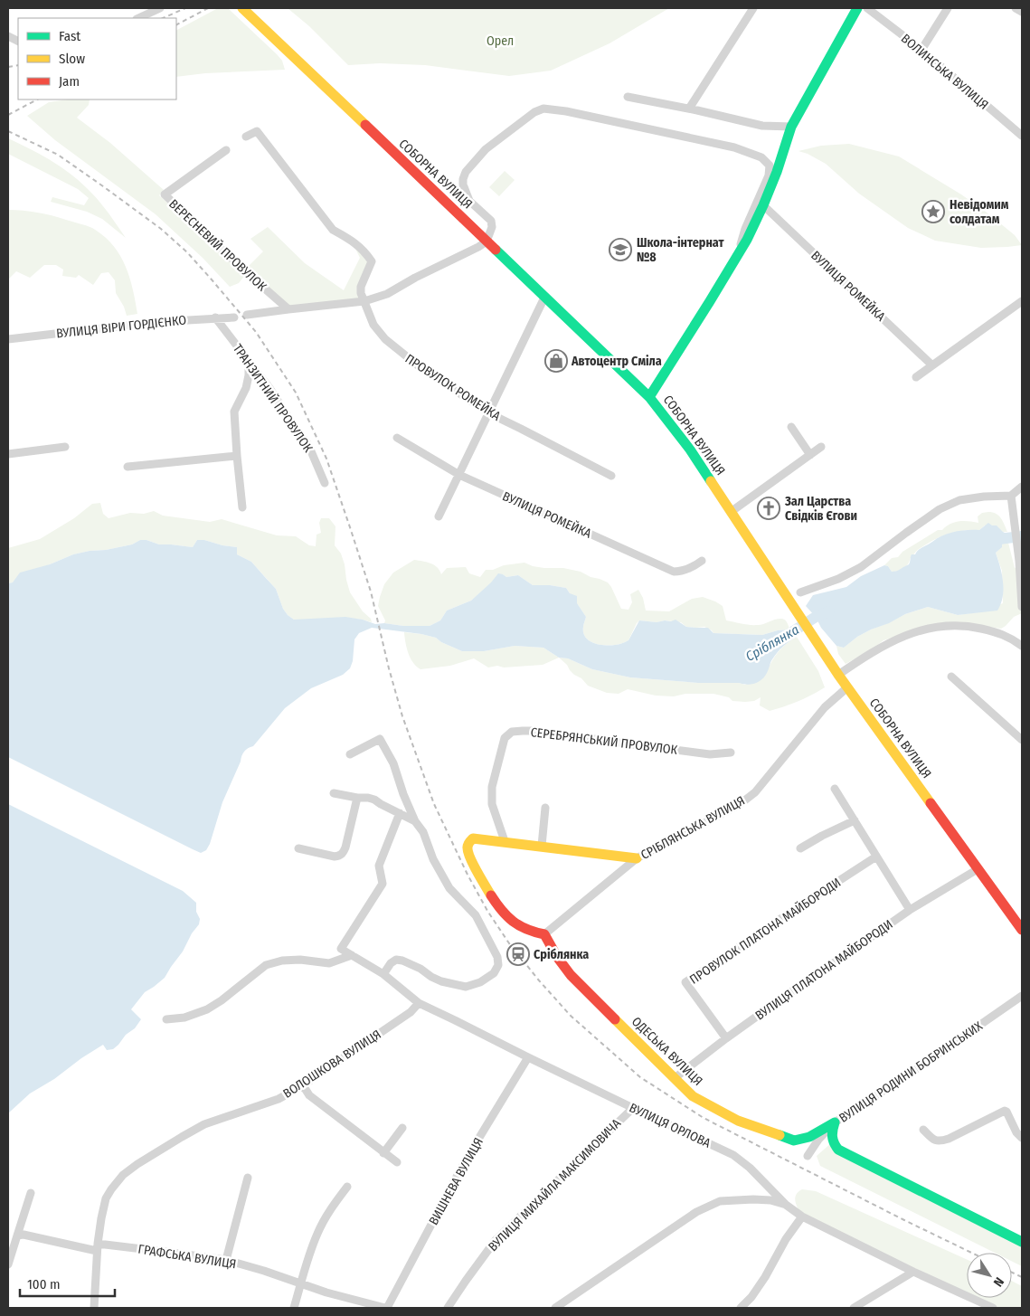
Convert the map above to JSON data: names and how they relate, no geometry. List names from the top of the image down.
{
  "streets": {
    "street": [
      "ВОЛИНСЬКА ВУЛИЦЯ",
      "СОБОРНА ВУЛИЦЯ",
      "ВЕРЕСНЕВИЙ ПРОВУЛОК",
      "ВУЛИЦЯ РОМЕЙКА",
      "ВУЛИЦЯ ВІРИ ГОРДІЄНКО",
      "ПРОВУЛОК РОМЕЙКА",
      "ТРАНЗИТНИЙ ПРОВУЛОК",
      "СЕРЕБРЯНСЬКИЙ ПРОВУЛОК",
      "СРІБЛЯНСЬКА ВУЛИЦЯ",
      "ПРОВУЛОК ПЛАТОНА МАЙБОРОДИ",
      "ВУЛИЦЯ ПЛАТОНА МАЙБОРОДИ",
      "ОДЕСЬКА ВУЛИЦЯ",
      "ВОЛОШКОВА ВУЛИЦЯ",
      "ВУЛИЦЯ РОДИНИ БОБРИНСЬКИХ",
      "ВУЛИЦЯ ОРЛОВА",
      "ВИШНЕВА ВУЛИЦЯ",
      "ВУЛИЦЯ МИХАЙЛА МАКСИМОВИЧА",
      "ГРАФСЬКА ВУЛИЦЯ"
    ]
  },
  "crossings": [
    ["СОБОРНА ВУЛИЦЯ", "СРІБЛЯНСЬКА ВУЛИЦЯ"],
    ["СОБОРНА ВУЛИЦЯ", "ВУЛИЦЯ ПЛАТОНА МАЙБОРОДИ"],
    ["ВУЛИЦЯ ВІРИ ГОРДІЄНКО", "ТРАНЗИТНИЙ ПРОВУЛОК"],
    ["СРІБЛЯНСЬКА ВУЛИЦЯ", "ОДЕСЬКА ВУЛИЦЯ"],
    ["ПРОВУЛОК ПЛАТОНА МАЙБОРОДИ", "ВУЛИЦЯ ПЛАТОНА МАЙБОРОДИ"],
    ["ВУЛИЦЯ ПЛАТОНА МАЙБОРОДИ", "ОДЕСЬКА ВУЛИЦЯ"],
    ["ОДЕСЬКА ВУЛИЦЯ", "ВУЛИЦЯ РОДИНИ БОБРИНСЬКИХ"],
    ["ВОЛОШКОВА ВУЛИЦЯ", "ВУЛИЦЯ ОРЛОВА"],
    ["ВОЛОШКОВА ВУЛИЦЯ", "ГРАФСЬКА ВУЛИЦЯ"],
    ["ВУЛИЦЯ ОРЛОВА", "ВИШНЕВА ВУЛИЦЯ"],
    ["ВУЛИЦЯ ОРЛОВА", "ВУЛИЦЯ МИХАЙЛА МАКСИМОВИЧА"],
    ["ВИШНЕВА ВУЛИЦЯ", "ГРАФСЬКА ВУЛИЦЯ"]
  ],
  "water": ["Сріблянка"],
  "parks": ["Орел"],
  "places": {
    "place": ["Невідомим солдатам"],
    "school or university": ["Школа-інтернат №8"],
    "shop": ["Автоцентр Сміла"],
    "church": ["Зал Царства Свідків Єгови"],
    "station": ["Сріблянка"]
  },
  "legend": ["Fast", "Slow", "Jam"],
  "scale_bar": "100 m",
  "north": "bottom right"
}
